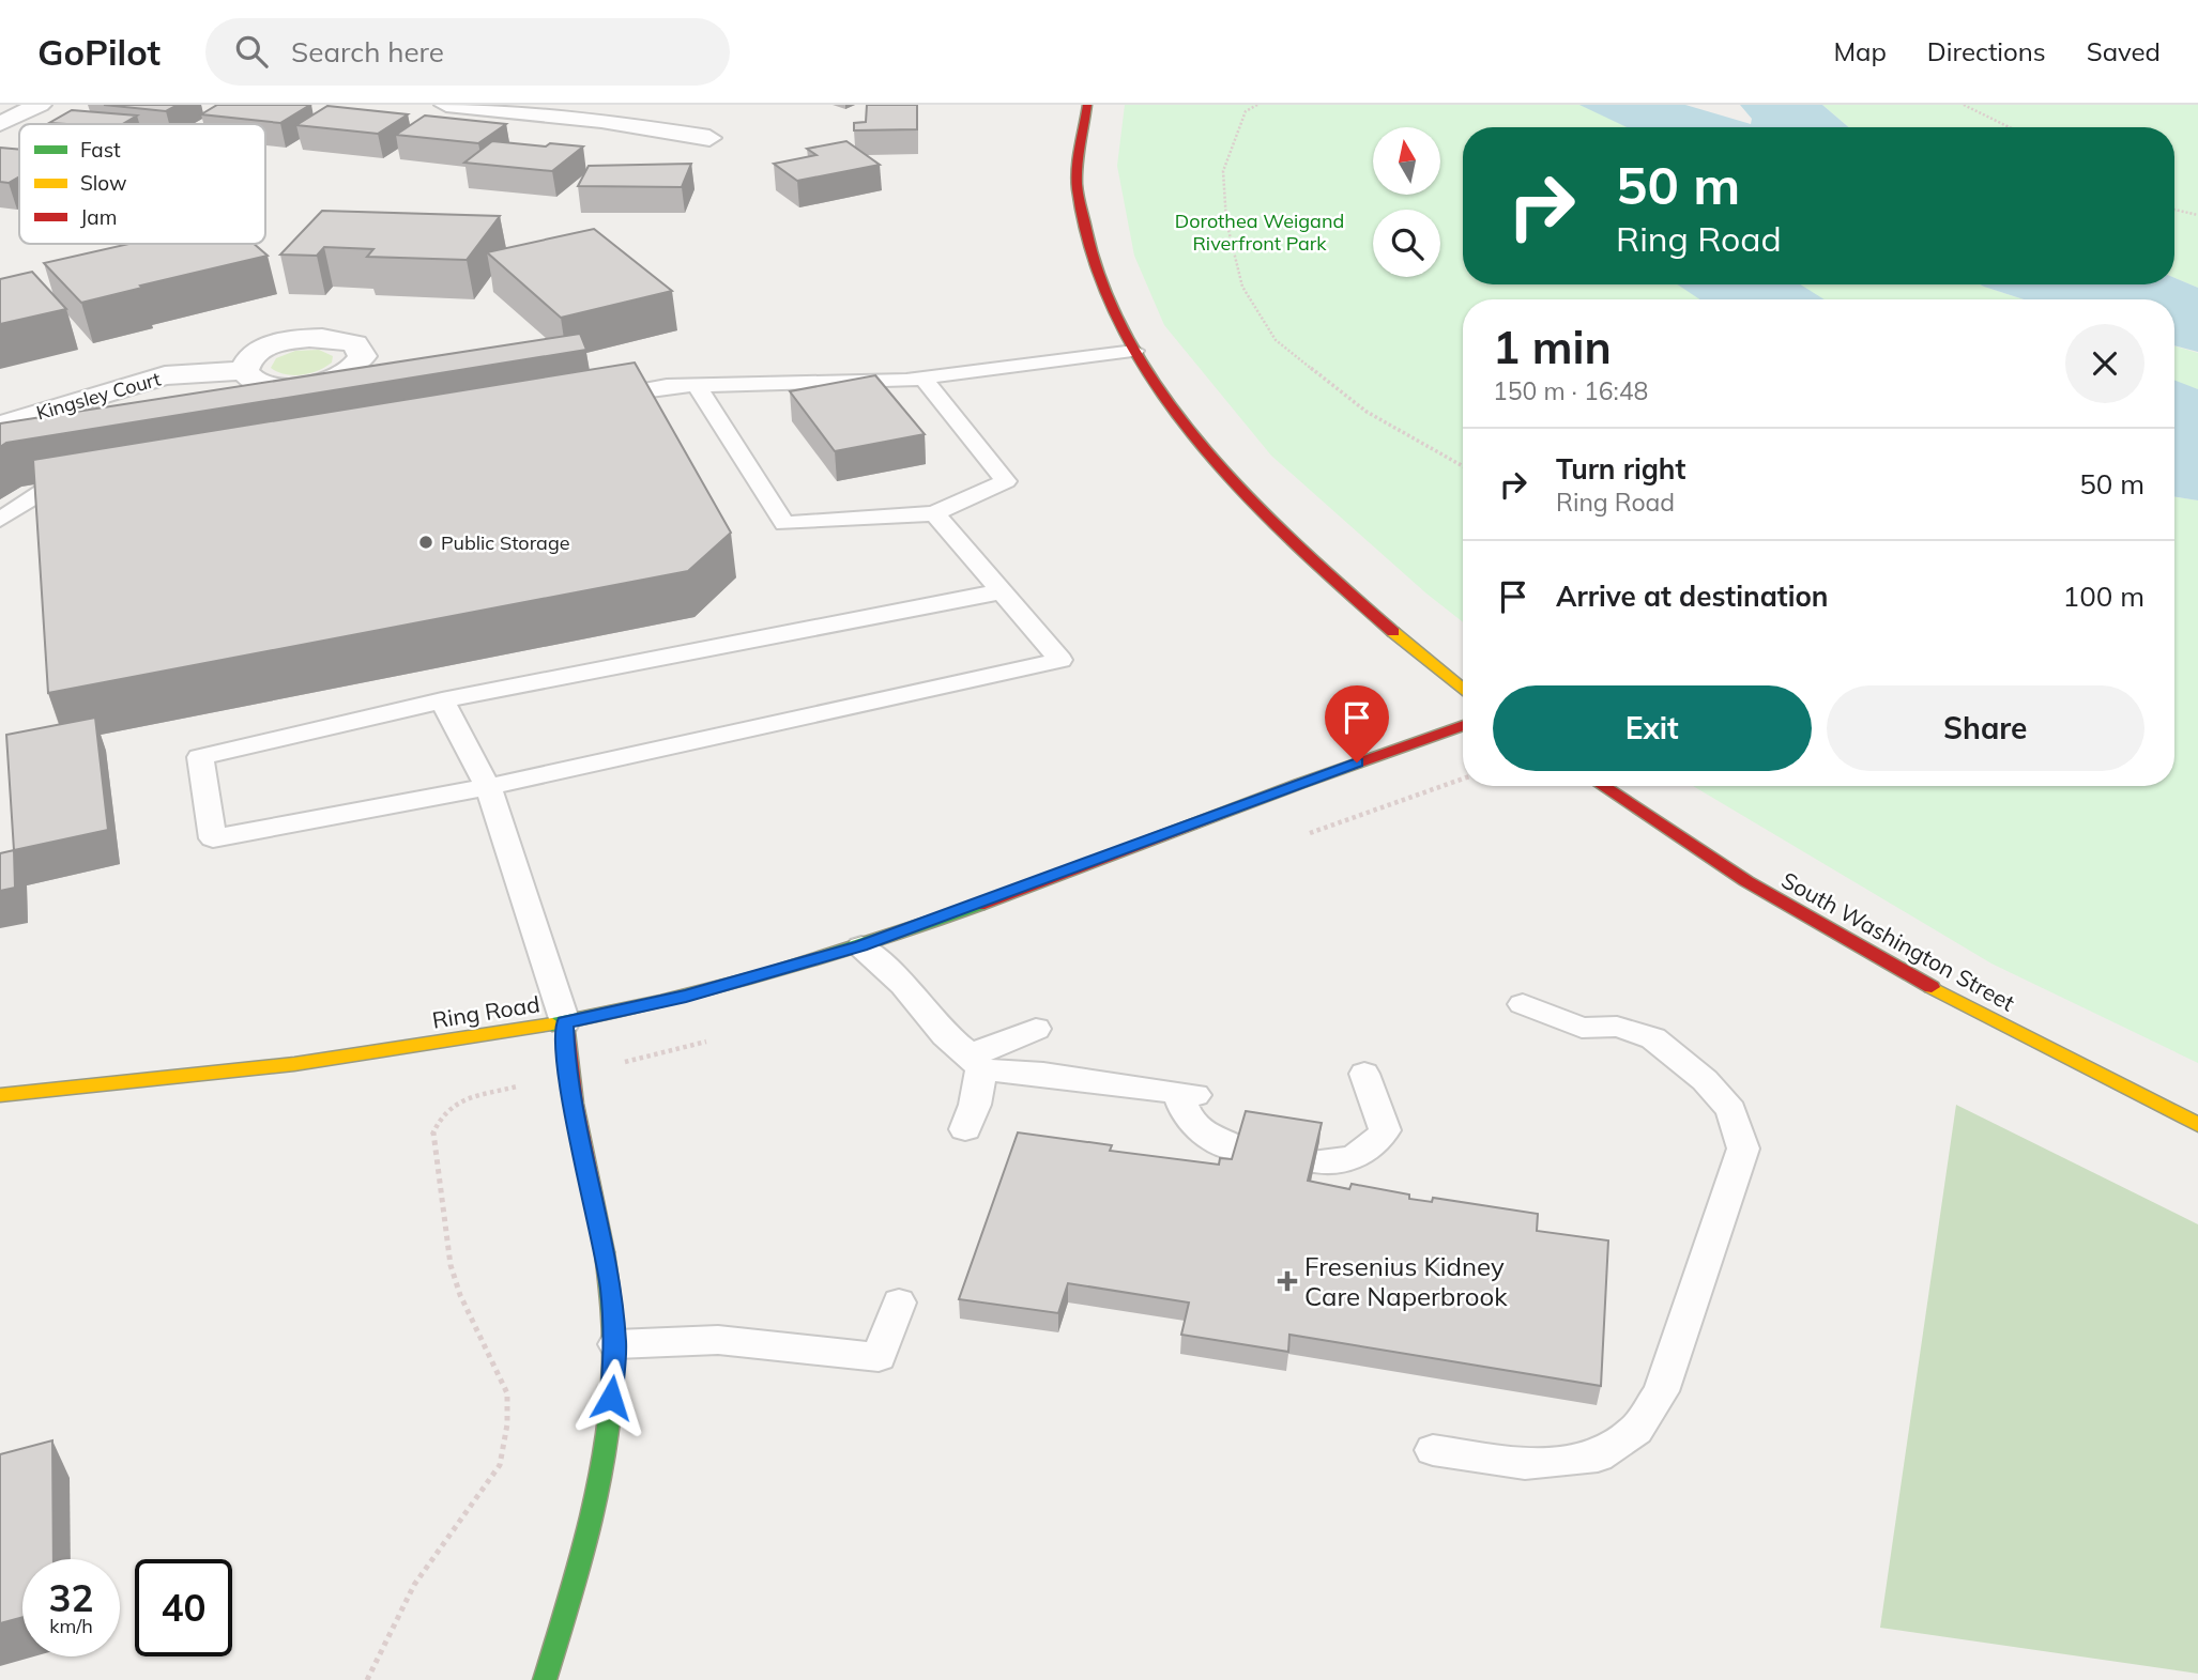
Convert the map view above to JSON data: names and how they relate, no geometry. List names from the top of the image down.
{
  "streets": {
    "main road": ["South Washington Street", "Ring Road"],
    "street": ["Kingsley Court"]
  },
  "parks": ["Dorothea Weigand Riverfront Park"],
  "places": {
    "other": ["Public Storage"],
    "health": ["Fresenius Kidney Care Naperbrook"]
  },
  "legend": ["Fast", "Slow", "Jam"],
  "north": "top",
  "page": {
    "header": "GoPilot",
    "search": "Search here",
    "nav": ["Map", "Directions", "Saved"],
    "turn": ["50 m", "Ring Road"],
    "heading": ["1 min", "150 m · 16:48"],
    "list": [
      {
        "name": "Turn right",
        "note": "Ring Road",
        "value": "50 m"
      },
      {
        "name": "Arrive at destination",
        "value": "100 m"
      }
    ],
    "buttons": ["Exit", "Share"],
    "speed": "32 km/h",
    "limit": "40"
  }
}
